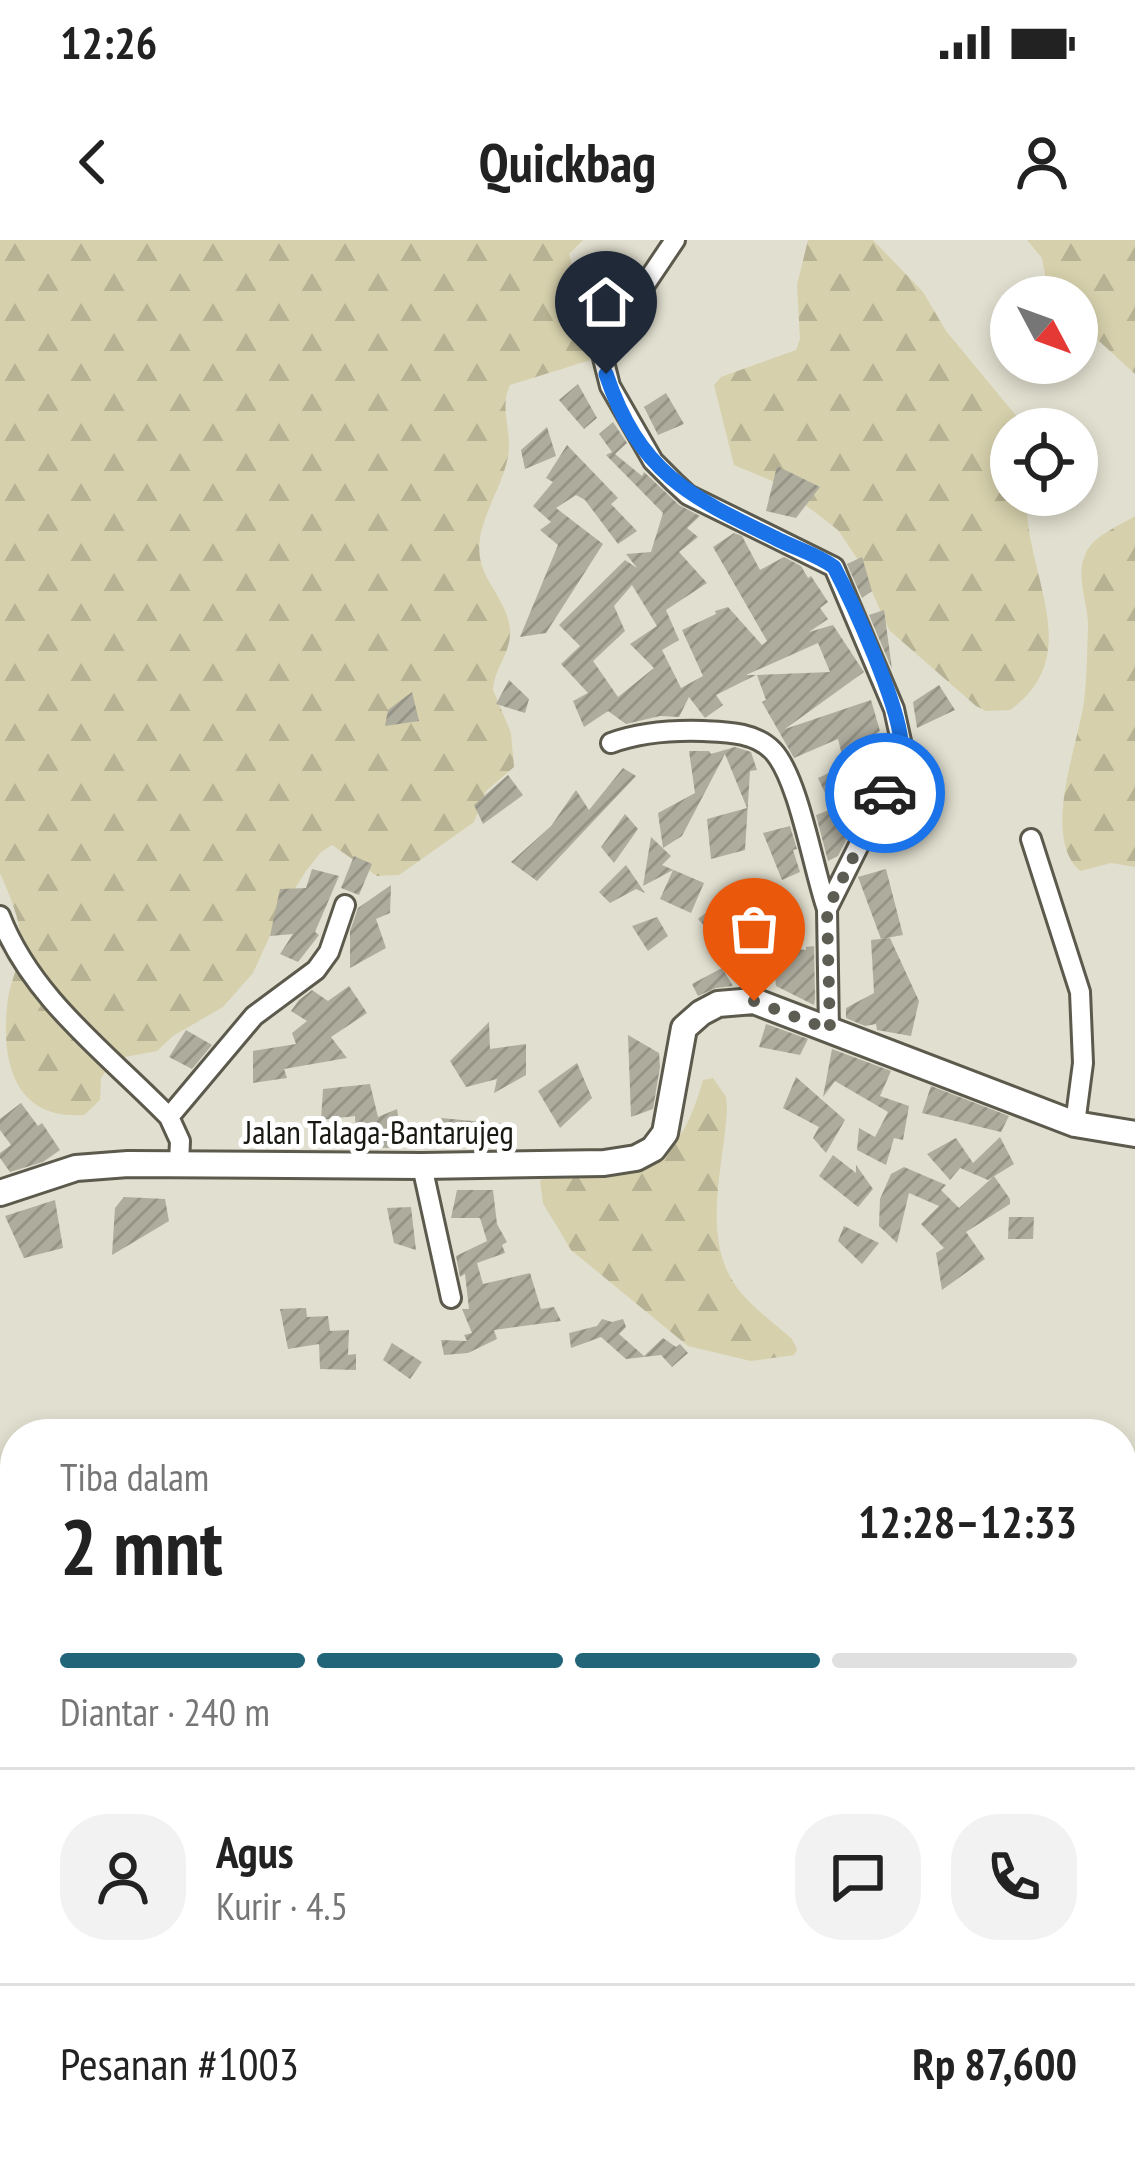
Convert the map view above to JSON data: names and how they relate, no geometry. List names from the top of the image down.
{
  "streets": {
    "main road": ["Jalan Talaga-Bantarujeg"]
  },
  "north": "bottom right",
  "page": {
    "status": "12:26",
    "header": "Quickbag",
    "heading": ["2 mnt", "Tiba dalam", "12:28–12:33"],
    "panel": [
      "Agus",
      "Kurir · 4.5",
      "Pesanan #1003",
      "Rp 87,600"
    ],
    "bar": "Diantar · 240 m"
  }
}
